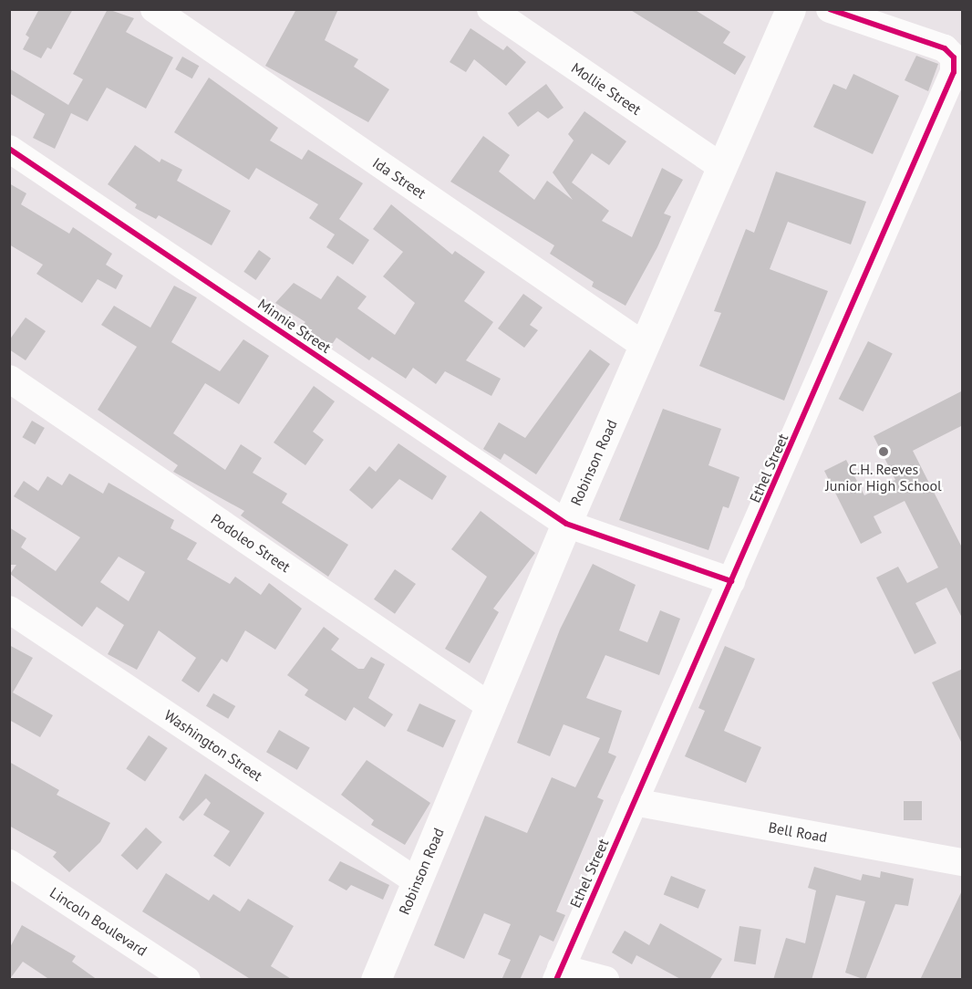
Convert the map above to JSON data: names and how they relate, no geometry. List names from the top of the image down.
{
  "streets": {
    "main road": ["Robinson Road"],
    "street": [
      "Mollie Street",
      "Ida Street",
      "Minnie Street",
      "Ethel Street",
      "Podoleo Street",
      "Washington Street",
      "Bell Road",
      "Lincoln Boulevard"
    ]
  },
  "crossings": [
    ["Mollie Street", "Robinson Road"],
    ["Ida Street", "Robinson Road"],
    ["Minnie Street", "Robinson Road"],
    ["Minnie Street", "Ethel Street"],
    ["Robinson Road", "Podoleo Street"],
    ["Robinson Road", "Washington Street"],
    ["Ethel Street", "Bell Road"]
  ],
  "places": ["C.H. Reeves Junior High School"]
}
